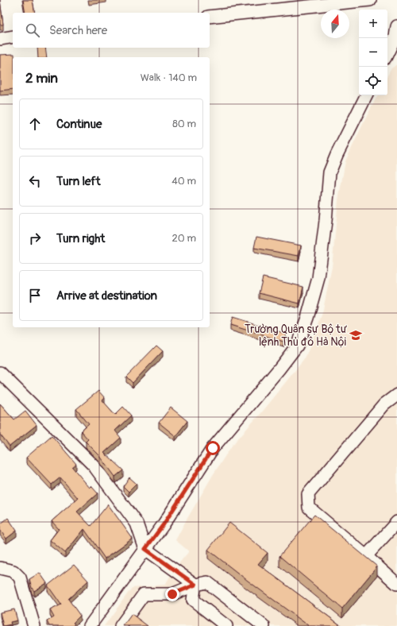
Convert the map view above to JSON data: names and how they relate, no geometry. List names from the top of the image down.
{
  "places": {
    "school or university": ["Trường Quân sự Bộ tư lệnh Thủ đô Hà Nội"]
  },
  "north": "top",
  "page": {
    "map_buttons": ["+", "−"],
    "search": "Search here",
    "heading": ["2 min", "Walk · 140 m"],
    "list": [
      ["Continue", "80 m"],
      ["Turn left", "40 m"],
      ["Turn right", "20 m"],
      "Arrive at destination"
    ]
  }
}
